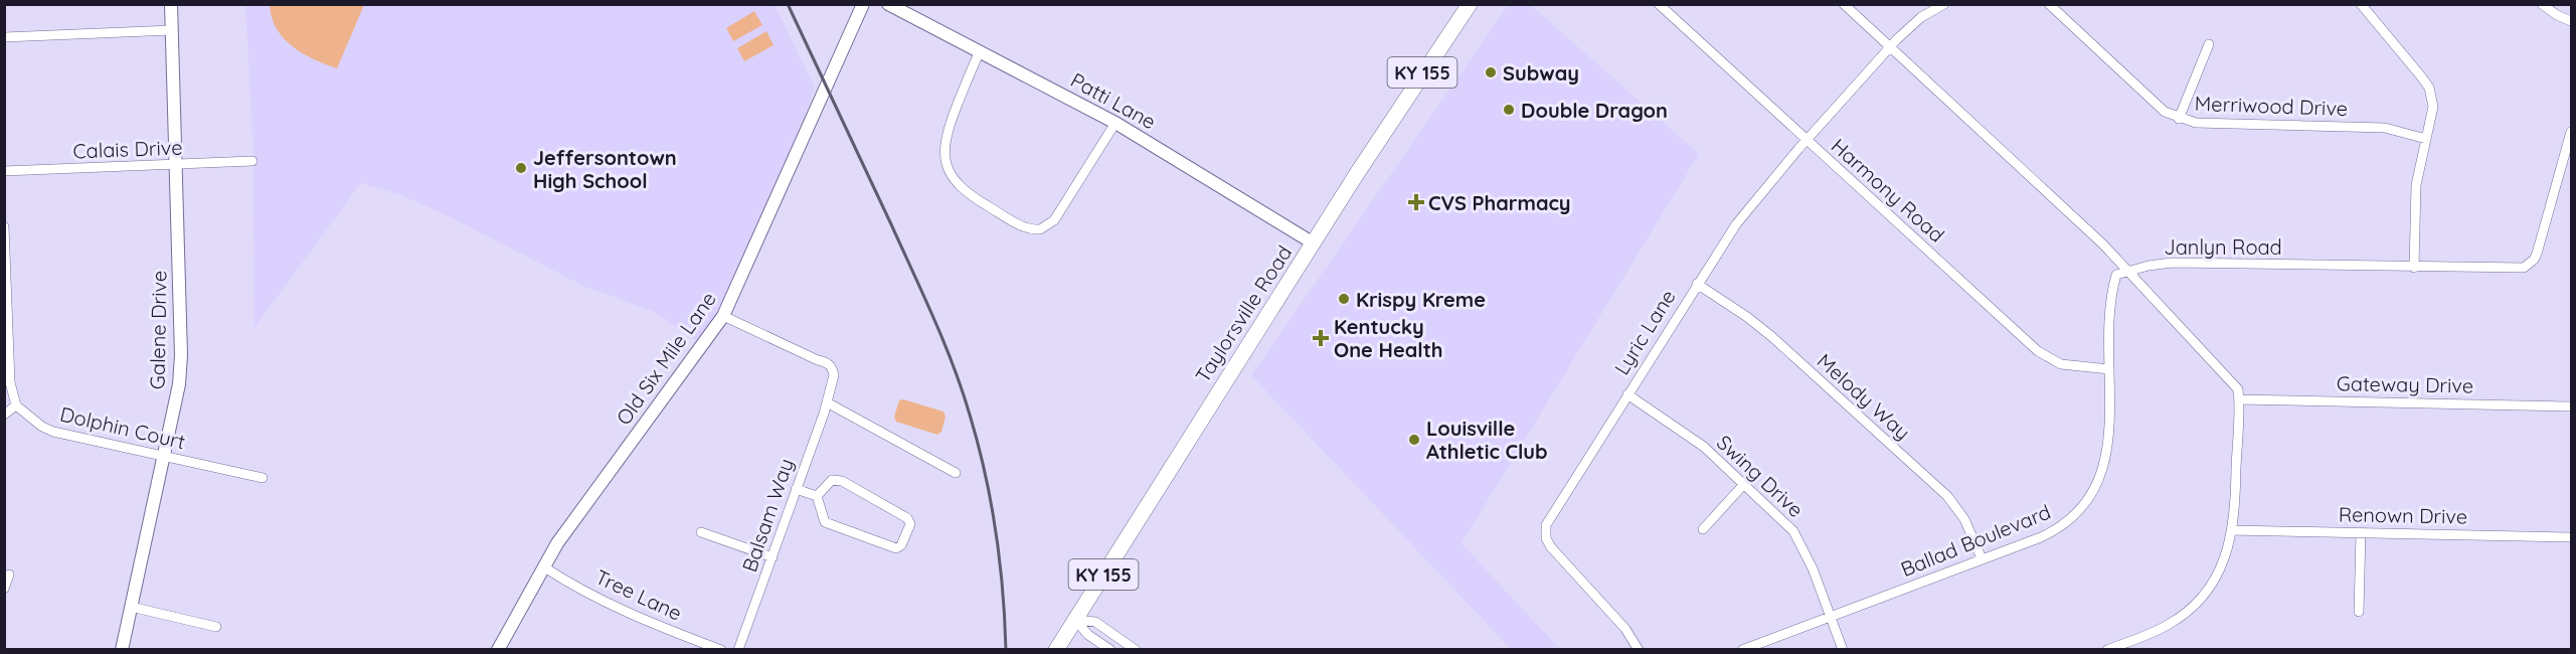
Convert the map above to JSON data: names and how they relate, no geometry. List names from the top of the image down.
{
  "streets": {
    "main road": ["KY 155", "Taylorsville Road"],
    "street": [
      "Patti Lane",
      "Merriwood Drive",
      "Calais Drive",
      "Harmony Road",
      "Janlyn Road",
      "Galene Drive",
      "Lyric Lane",
      "Old Six Mile Lane",
      "Gateway Drive",
      "Melody Way",
      "Dolphin Court",
      "Swing Drive",
      "Balsam Way",
      "Renown Drive",
      "Ballad Boulevard",
      "Tree Lane"
    ]
  },
  "crossings": [
    ["Patti Lane", "Taylorsville Road"],
    ["Calais Drive", "Galene Drive"],
    ["Harmony Road", "Lyric Lane"],
    ["Harmony Road", "Ballad Boulevard"],
    ["Janlyn Road", "Ballad Boulevard"],
    ["Galene Drive", "Dolphin Court"],
    ["Lyric Lane", "Melody Way"],
    ["Lyric Lane", "Swing Drive"],
    ["Old Six Mile Lane", "Tree Lane"],
    ["Melody Way", "Ballad Boulevard"],
    ["Swing Drive", "Ballad Boulevard"]
  ],
  "places": {
    "other": [
      "Subway",
      "Double Dragon",
      "Jeffersontown High School",
      "Krispy Kreme",
      "Louisville Athletic Club"
    ],
    "health": ["CVS Pharmacy", "Kentucky One Health"]
  }
}
